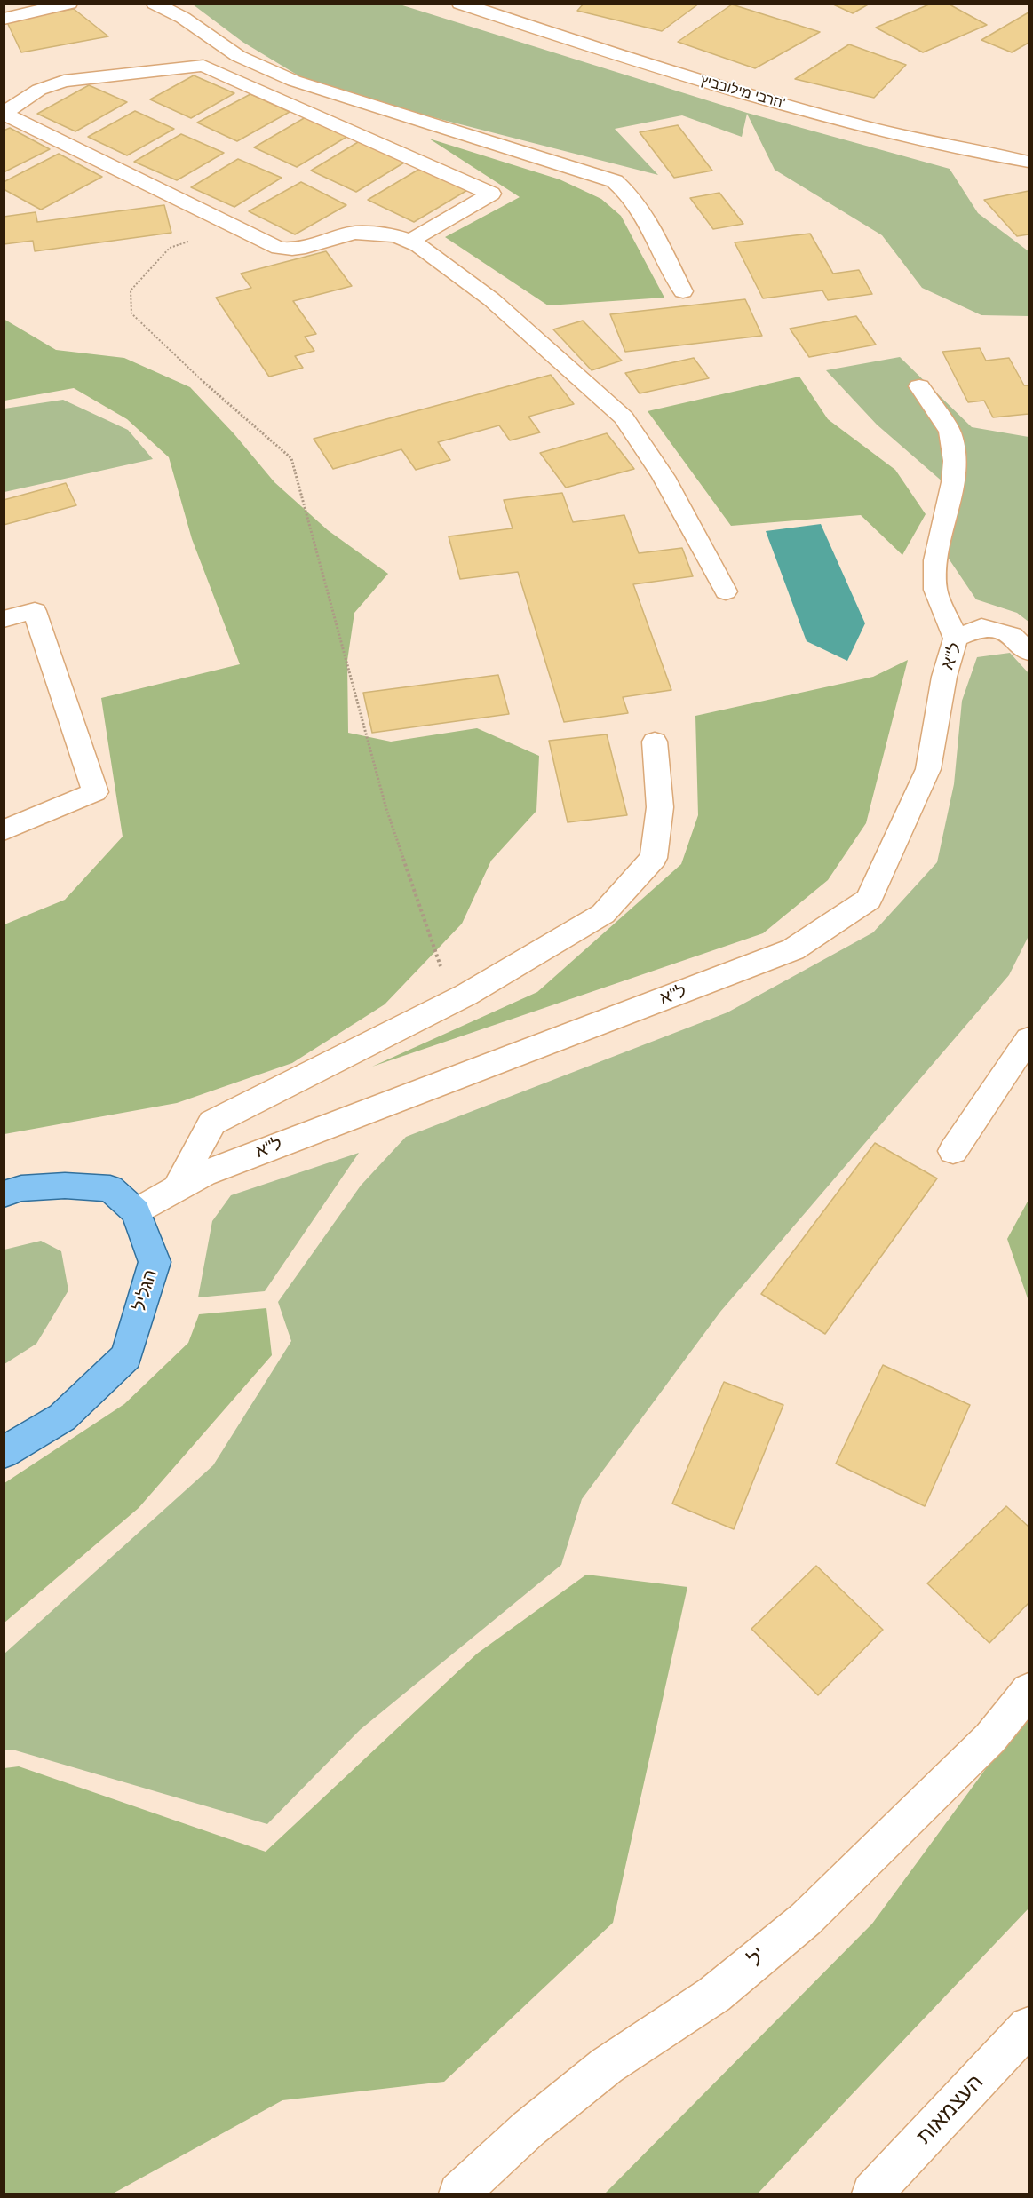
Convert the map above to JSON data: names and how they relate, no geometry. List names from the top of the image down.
{
  "streets": {
    "main road": ["הגליל"],
    "street": [
      "הרבי מילובביץ'",
      "ל\"א",
      "ל'",
      "העצמאות"
    ]
  },
  "crossings": [
    ["ל\"א", "הגליל"]
  ]
}
